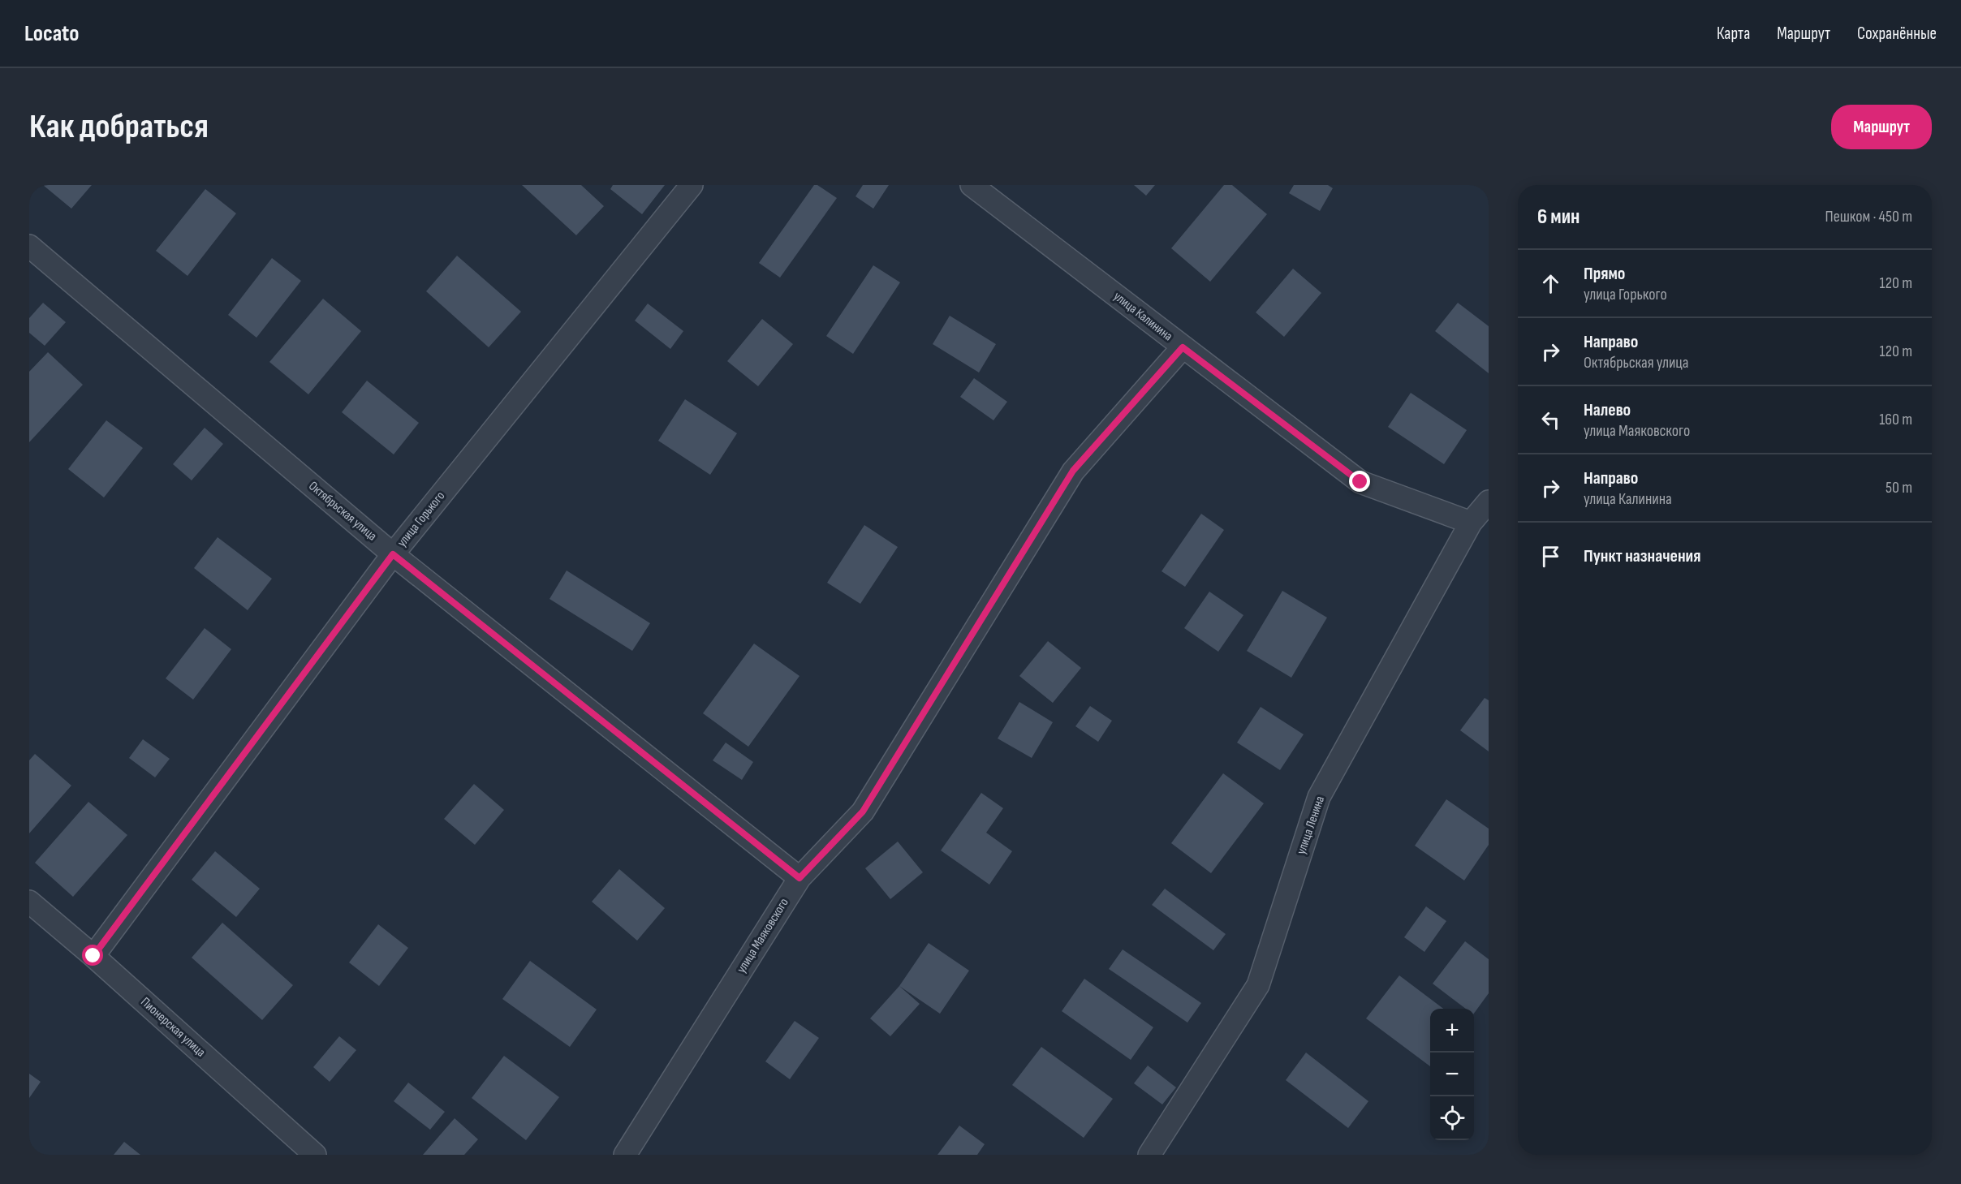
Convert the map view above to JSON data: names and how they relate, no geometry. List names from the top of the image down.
{
  "streets": {
    "street": [
      "улица Калинина",
      "Октябрьская улица",
      "улица Горького",
      "улица Ленина",
      "улица Маяковского",
      "Пионерская улица"
    ]
  },
  "crossings": [
    ["улица Калинина", "улица Ленина"],
    ["улица Калинина", "улица Маяковского"],
    ["Октябрьская улица", "улица Горького"],
    ["Октябрьская улица", "улица Маяковского"],
    ["улица Горького", "Пионерская улица"]
  ],
  "page": {
    "header": "Locato",
    "nav": ["Карта", "Маршрут", "Сохранённые"],
    "buttons": "Маршрут",
    "title": "Как добраться",
    "heading": ["6 мин", "Пешком · 450 m"],
    "list": [
      ["Прямо", "улица Горького", "120 m"],
      ["Направо", "Октябрьская улица", "120 m"],
      ["Налево", "улица Маяковского", "160 m"],
      ["Направо", "улица Калинина", "50 m"],
      "Пункт назначения"
    ],
    "map_buttons": ["+", "−"]
  }
}
